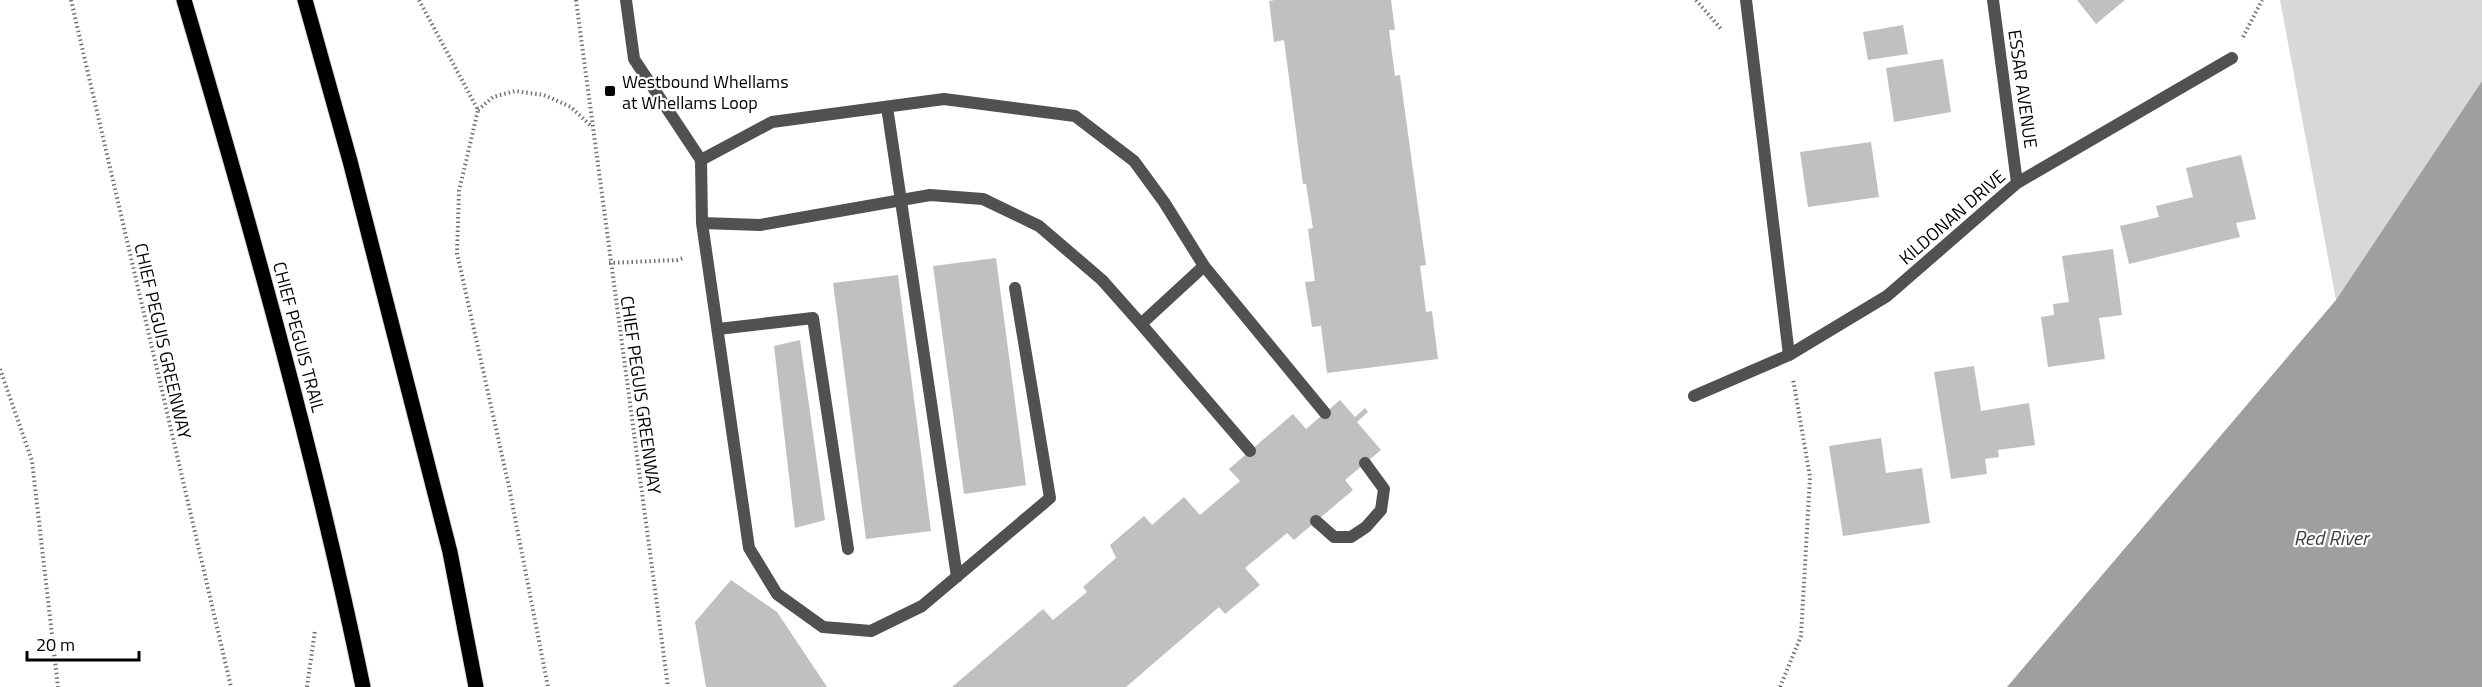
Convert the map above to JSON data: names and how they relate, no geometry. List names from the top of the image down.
{
  "streets": {
    "main road": ["CHIEF PEGUIS TRAIL"],
    "street": ["ESSAR AVENUE", "KILDONAN DRIVE"],
    "path": ["CHIEF PEGUIS GREENWAY"]
  },
  "crossings": [
    ["ESSAR AVENUE", "KILDONAN DRIVE"]
  ],
  "water": ["Red River"],
  "places": {
    "transit": ["Westbound Whellams at Whellams Loop"]
  },
  "scale_bar": "20 m"
}
